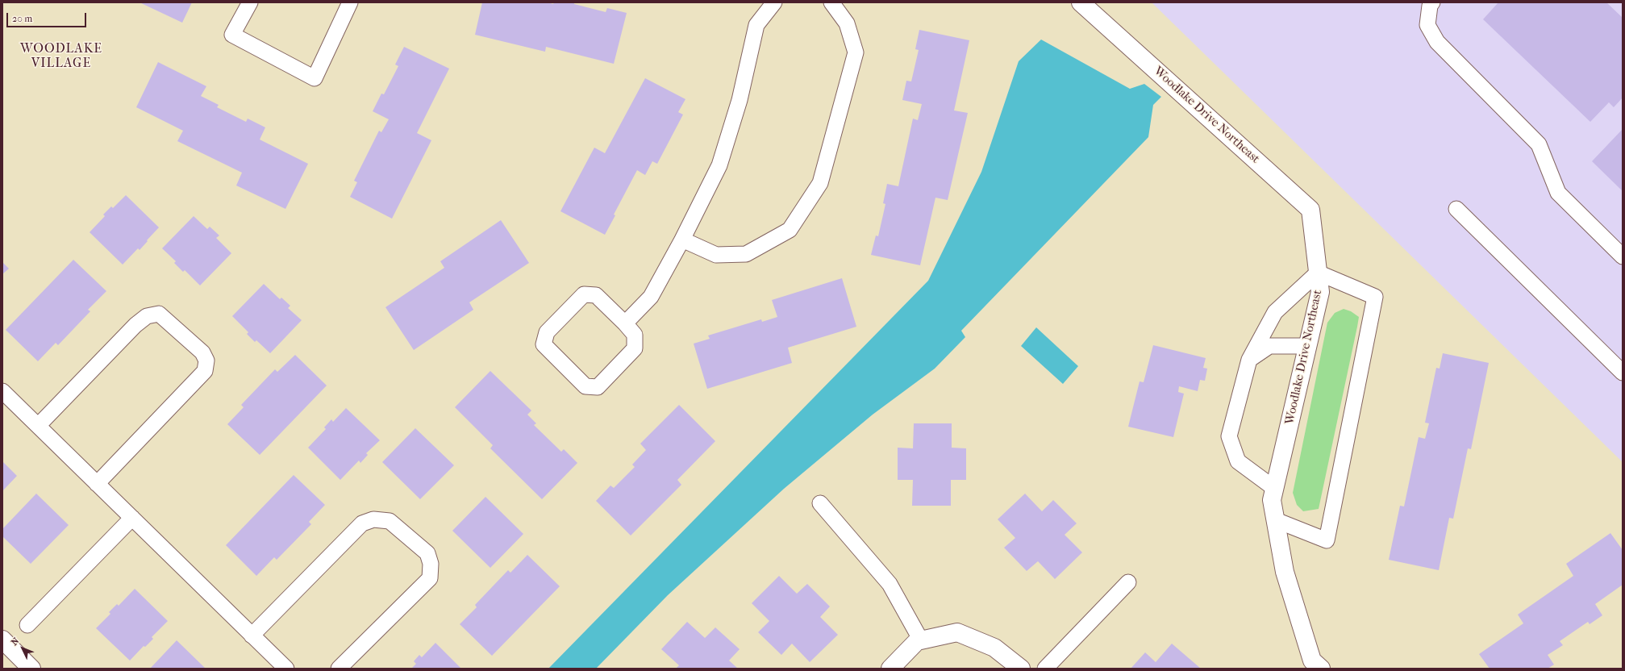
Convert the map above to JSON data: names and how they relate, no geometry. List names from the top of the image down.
{
  "streets": {
    "street": ["Woodlake Drive Northeast"]
  },
  "districts": ["WOODLAKE VILLAGE"],
  "scale_bar": "20 m",
  "north": "top left"
}
